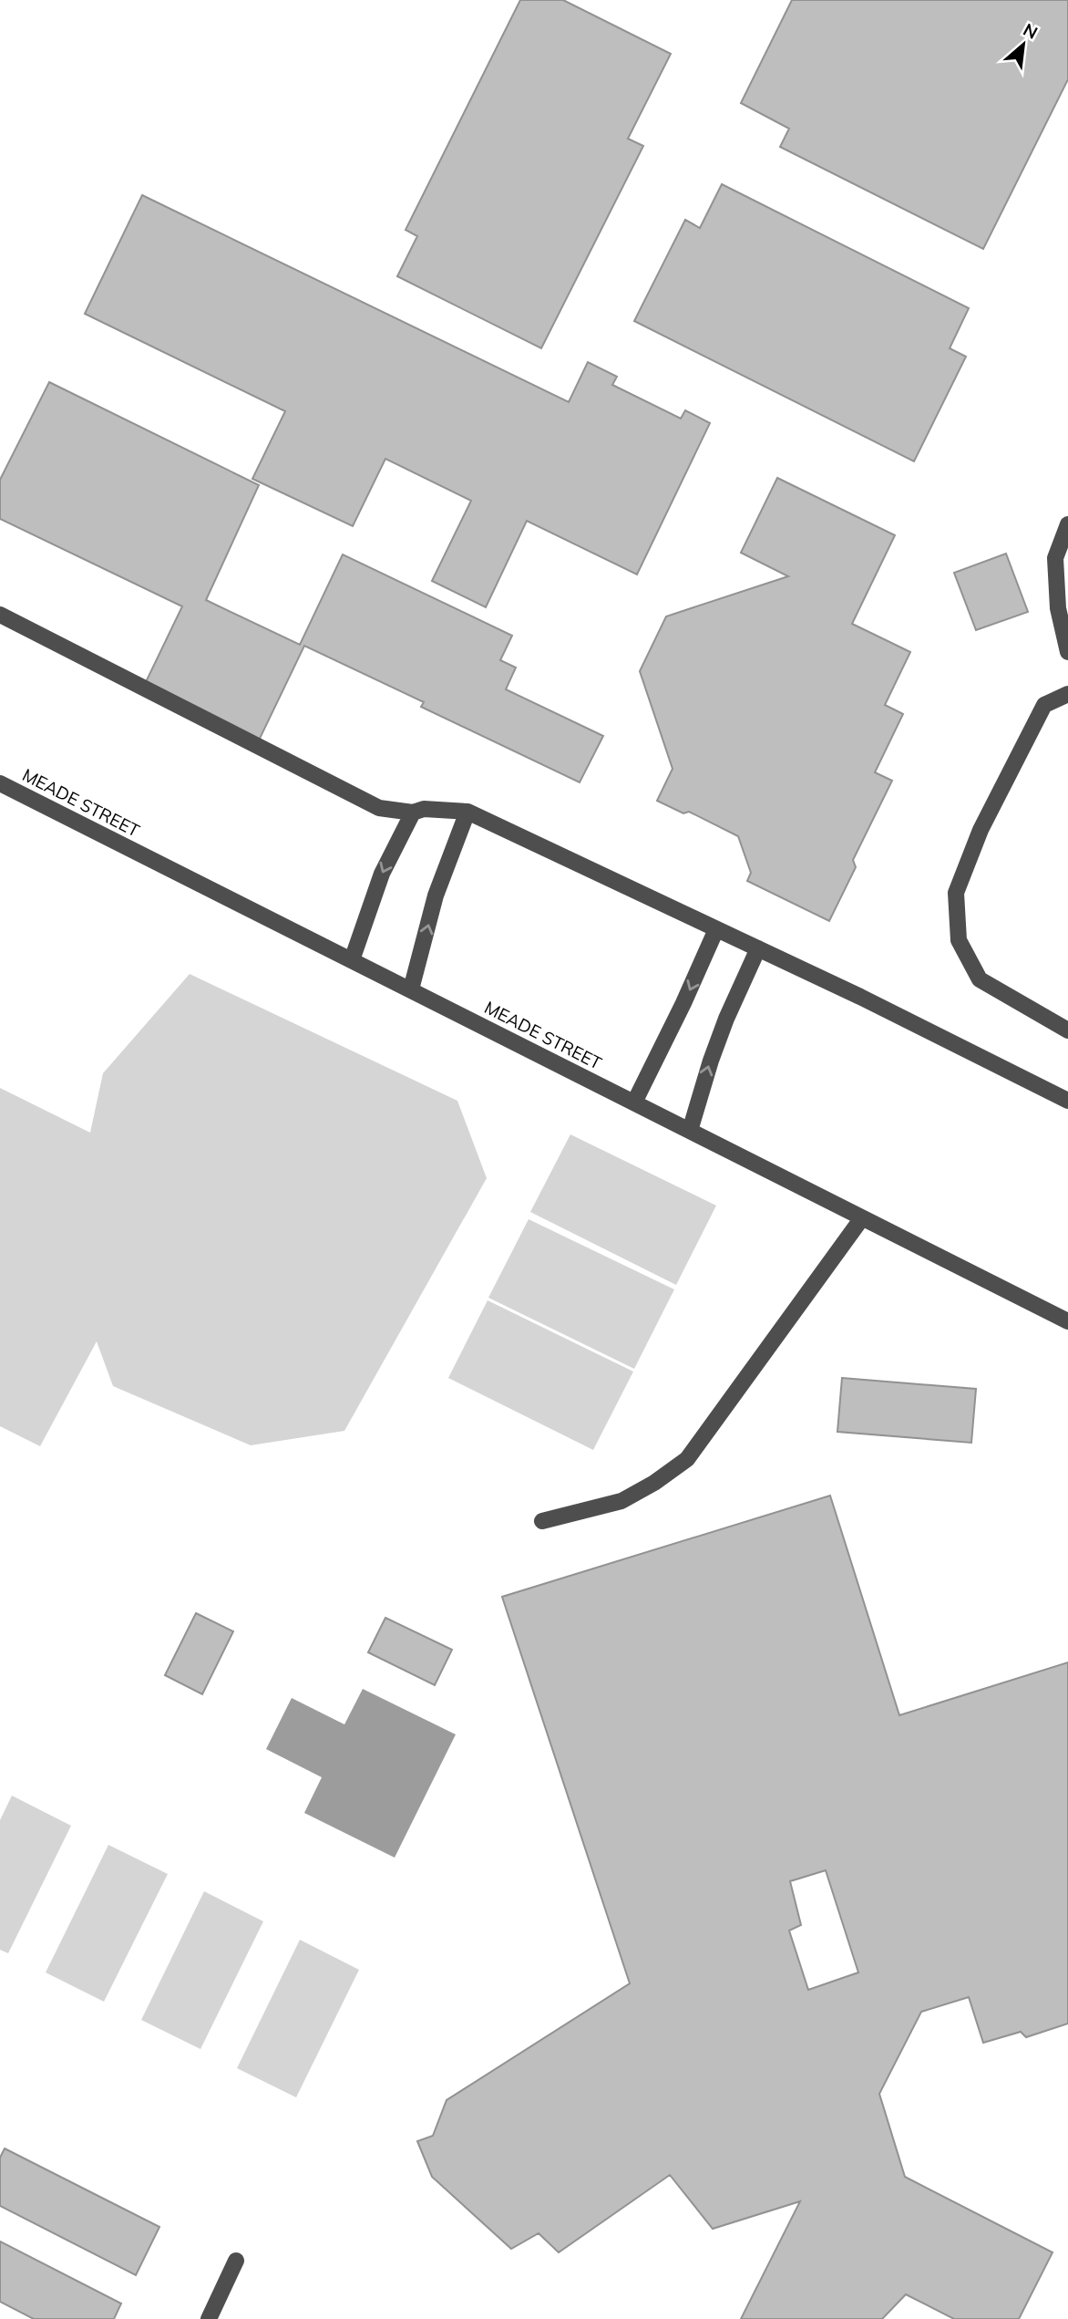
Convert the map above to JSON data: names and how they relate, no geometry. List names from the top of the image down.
{
  "streets": {
    "street": ["MEADE STREET"]
  },
  "north": "top right"
}
